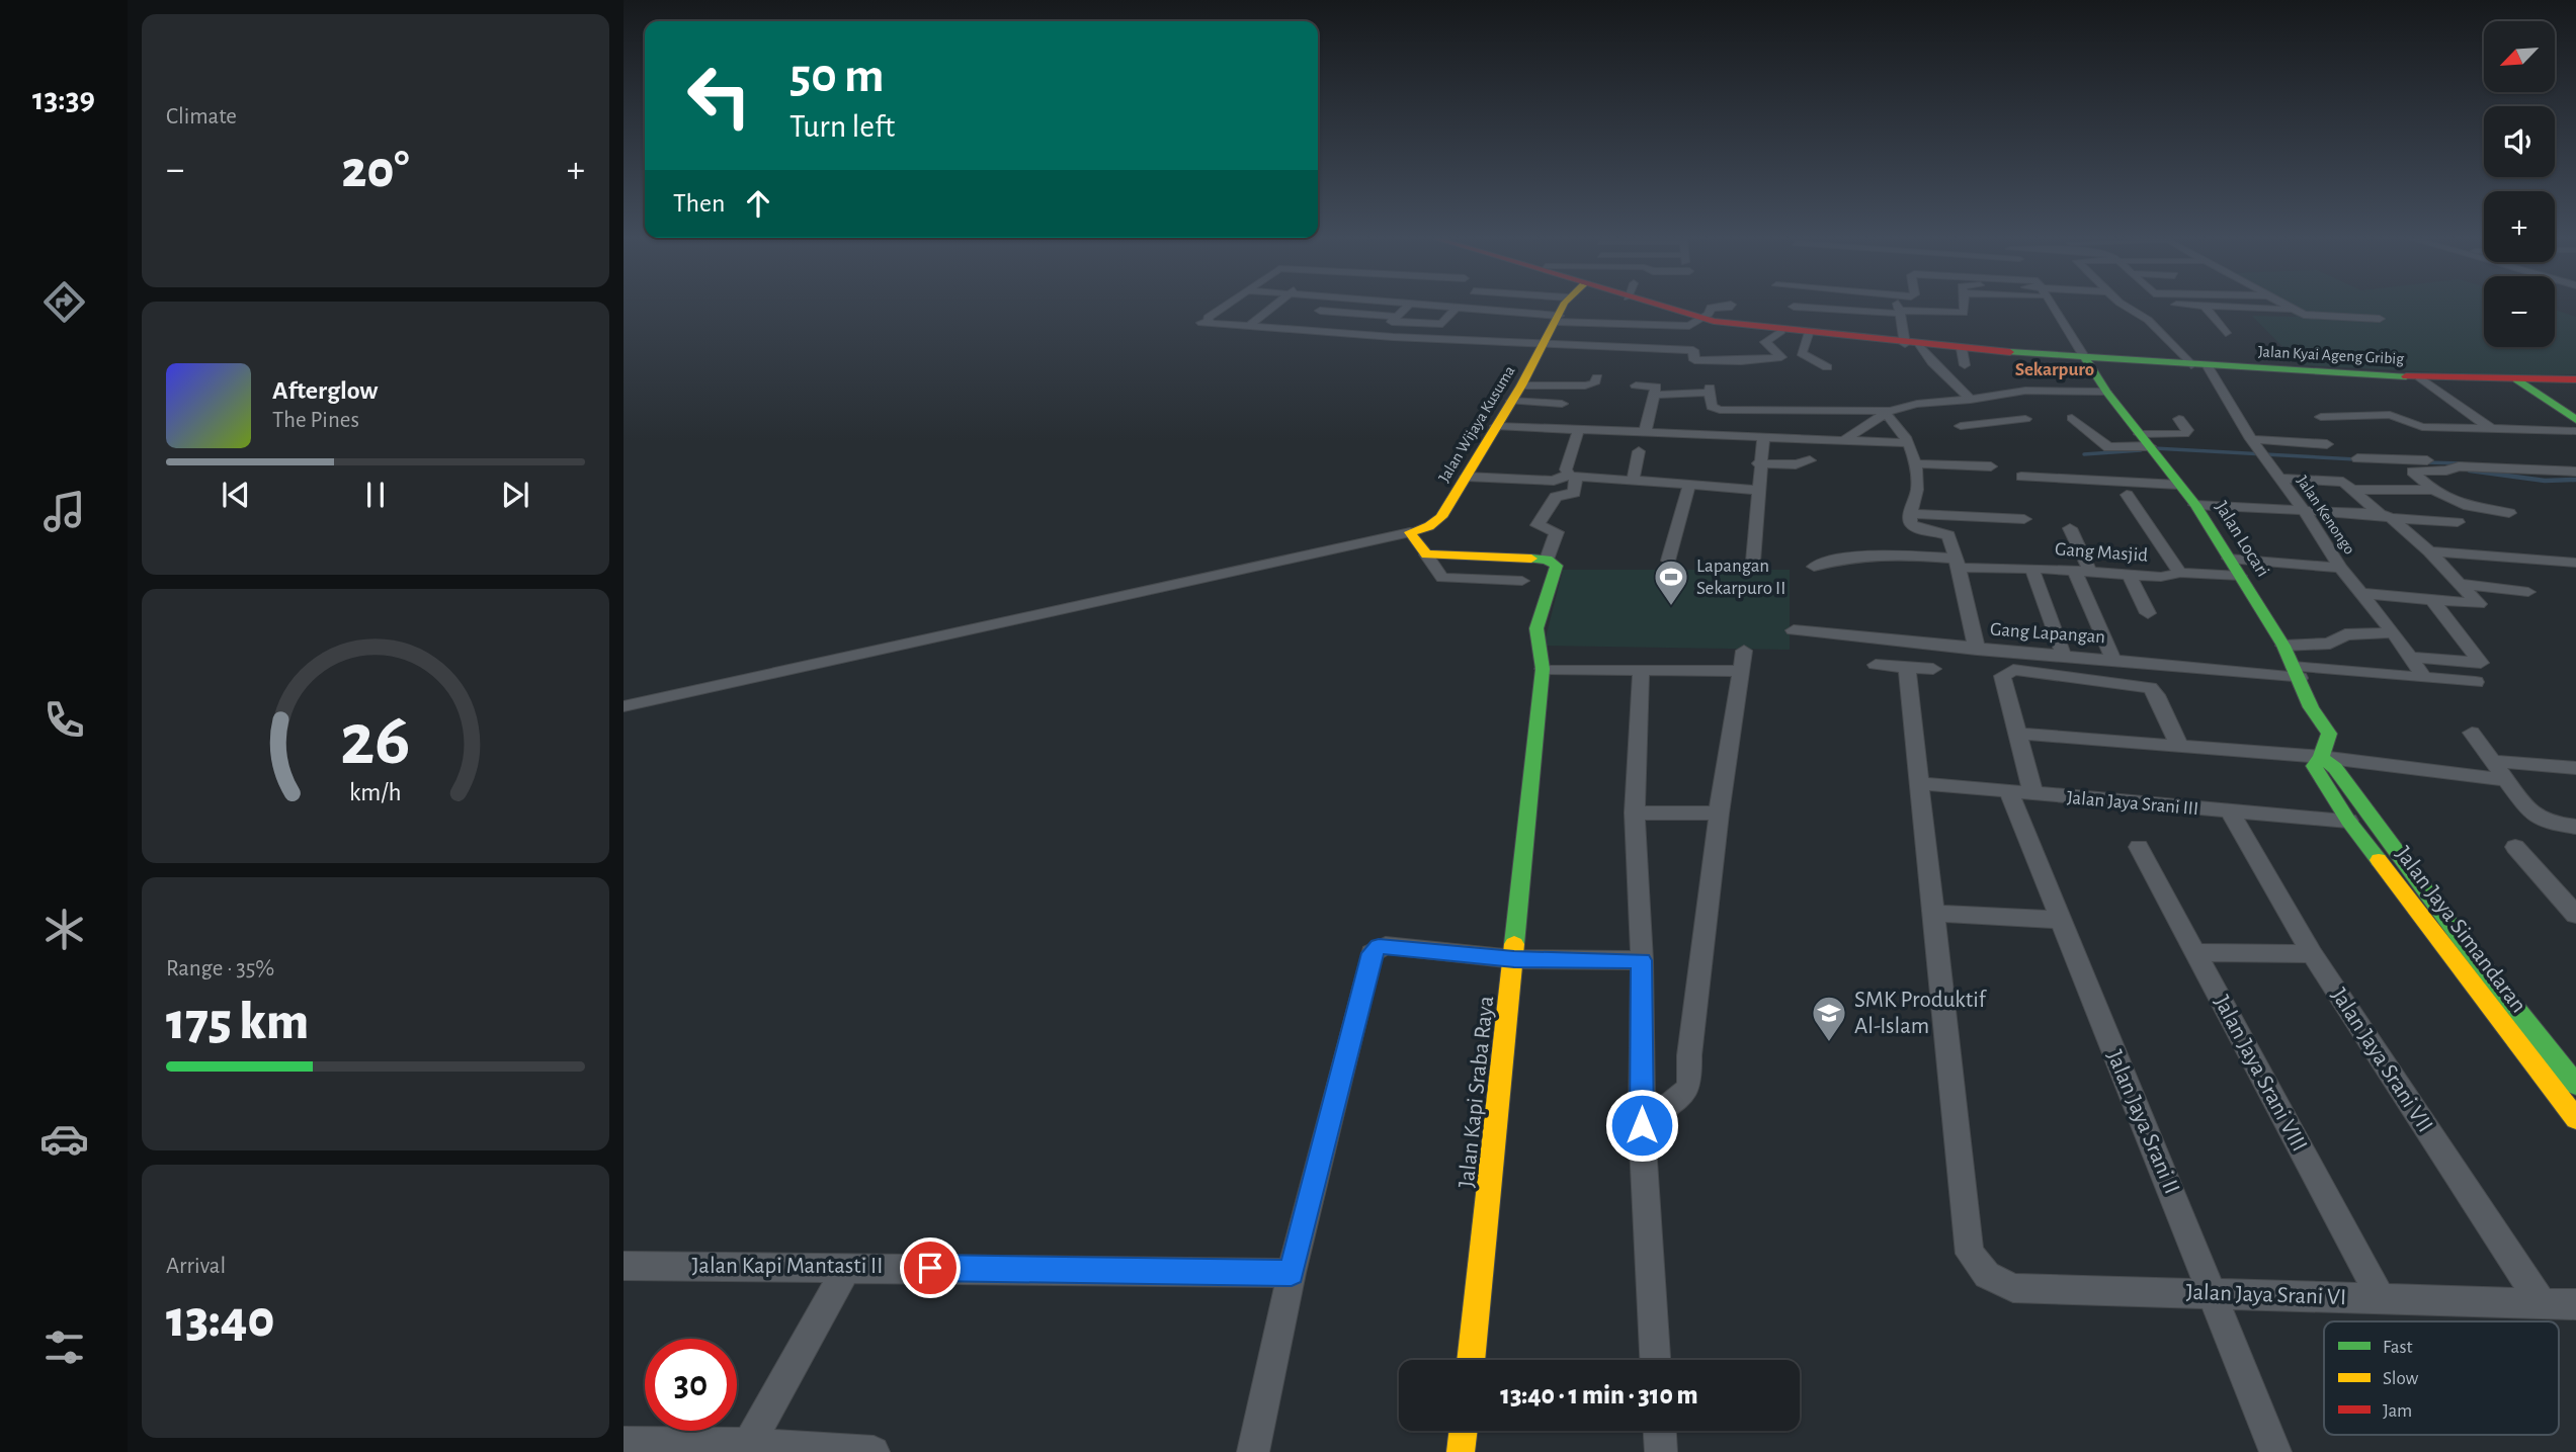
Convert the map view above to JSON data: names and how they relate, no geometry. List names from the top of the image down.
{
  "streets": {
    "street": [
      "Jalan Kyai Ageng Gribig",
      "Jalan Wijaya Kusuma",
      "Jalan Kenongo",
      "Jalan Locari",
      "Gang Masjid",
      "Gang Lapangan",
      "Jalan Jaya Srani III",
      "Jalan Jaya Simandaran",
      "Jalan Jaya Srani VII",
      "Jalan Jaya Srani VIII",
      "Jalan Kapi Sraba Raya",
      "Jalan Jaya Srani II",
      "Jalan Kapi Mantasti II",
      "Jalan Jaya Srani VI"
    ]
  },
  "crossings": [
    ["Jalan Kyai Ageng Gribig", "Jalan Kenongo"],
    ["Jalan Kyai Ageng Gribig", "Jalan Locari"],
    ["Jalan Kenongo", "Gang Lapangan"],
    ["Jalan Locari", "Gang Masjid"],
    ["Jalan Locari", "Gang Lapangan"],
    ["Jalan Locari", "Jalan Jaya Simandaran"],
    ["Jalan Jaya Srani III", "Jalan Jaya Simandaran"],
    ["Jalan Jaya Srani III", "Jalan Jaya Srani VII"],
    ["Jalan Jaya Srani III", "Jalan Jaya Srani II"],
    ["Jalan Jaya Srani VII", "Jalan Jaya Srani VI"],
    ["Jalan Jaya Srani VIII", "Jalan Jaya Srani VI"],
    ["Jalan Jaya Srani II", "Jalan Jaya Srani VI"]
  ],
  "districts": ["Sekarpuro"],
  "places": {
    "sports": ["Lapangan Sekarpuro II"],
    "school or university": ["SMK Produktif Al-Islam"]
  },
  "legend": ["Fast", "Slow", "Jam"],
  "north": "bottom left",
  "page": {
    "tabs": "13:39",
    "tile": [
      "Climate",
      ["Range · 35%", "175 km"],
      ["Arrival", "13:40"]
    ],
    "map_buttons": ["+", "−"],
    "turn": ["50 m", "Turn left"],
    "heat": ["−", "20°", "+"],
    "then": "Then",
    "song": ["Afterglow", "The Pines"],
    "limit": "30",
    "trip": "13:40 · 1 min · 310 m",
    "gauge": ["26", "km/h"]
  }
}
